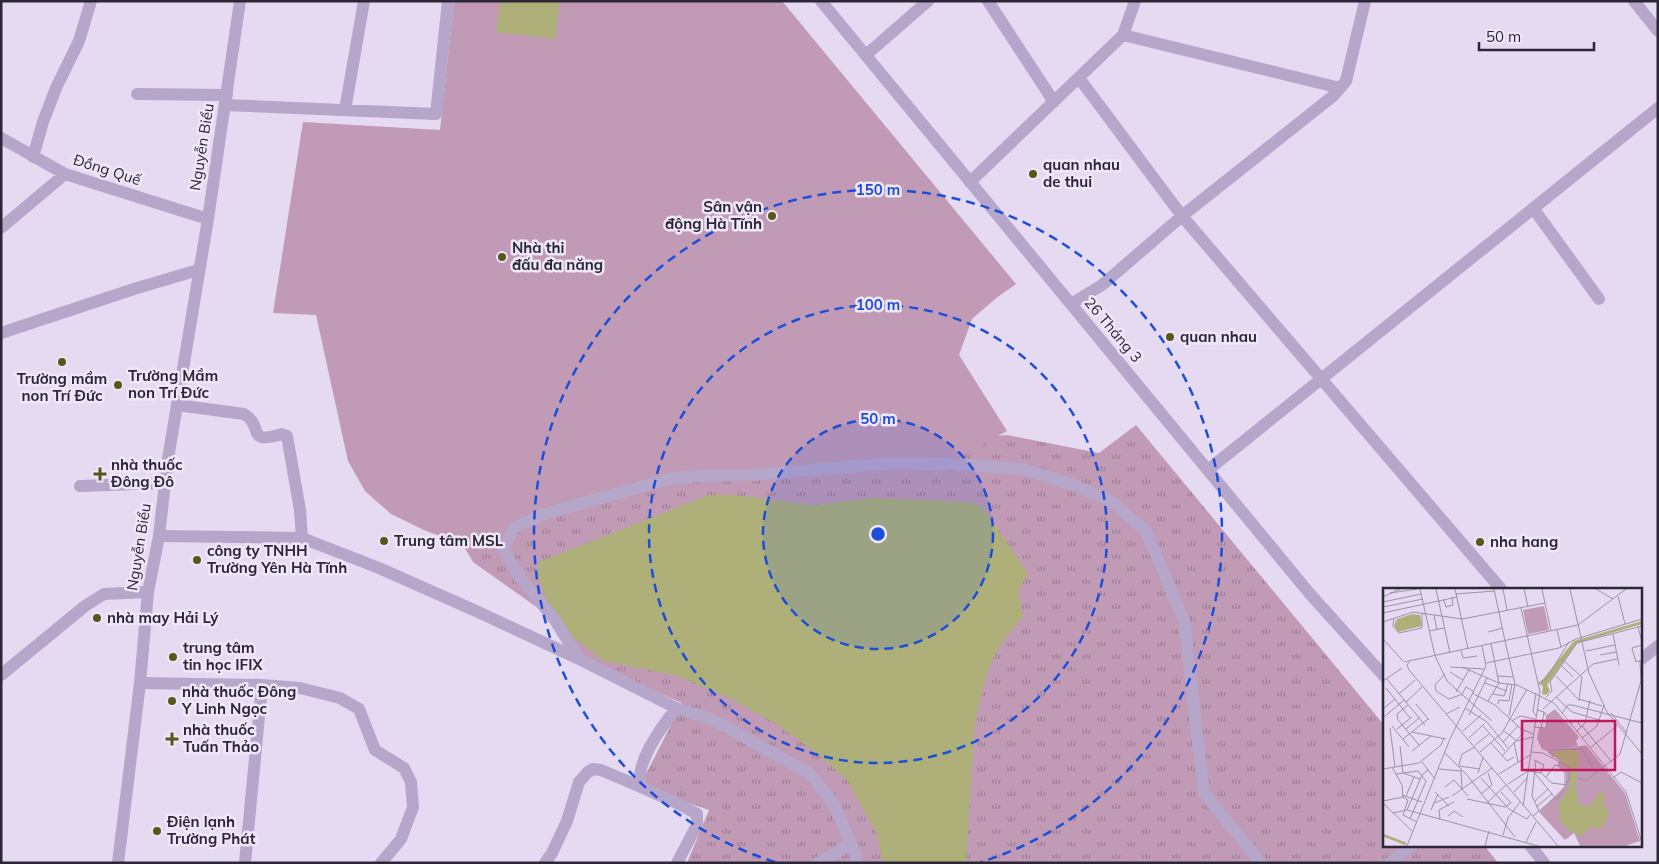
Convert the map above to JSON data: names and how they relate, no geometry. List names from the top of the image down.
{
  "streets": {
    "street": ["Nguyễn Biểu", "Đồng Quế", "26 Tháng 3"]
  },
  "crossings": [
    ["Nguyễn Biểu", "Đồng Quế"]
  ],
  "places": {
    "other": [
      "quan nhau de thui",
      "Sân vận động Hà Tĩnh",
      "Nhà thi đấu đa năng",
      "quan nhau",
      "Trường mầm non Trí Đức",
      "Trường Mầm non Trí Đức",
      "Trung tâm MSL",
      "nha hang",
      "công ty TNHH Trường Yên Hà Tĩnh",
      "nhà may Hải Lý",
      "trung tâm tin học IFIX",
      "nhà thuốc Đông Y Linh Ngọc",
      "Điện lạnh Trường Phát"
    ],
    "health": ["nhà thuốc Đông Đô", "nhà thuốc Tuấn Thảo"]
  },
  "scale_bar": "50 m",
  "rings": ["150 m", "100 m", "50 m"]
}
